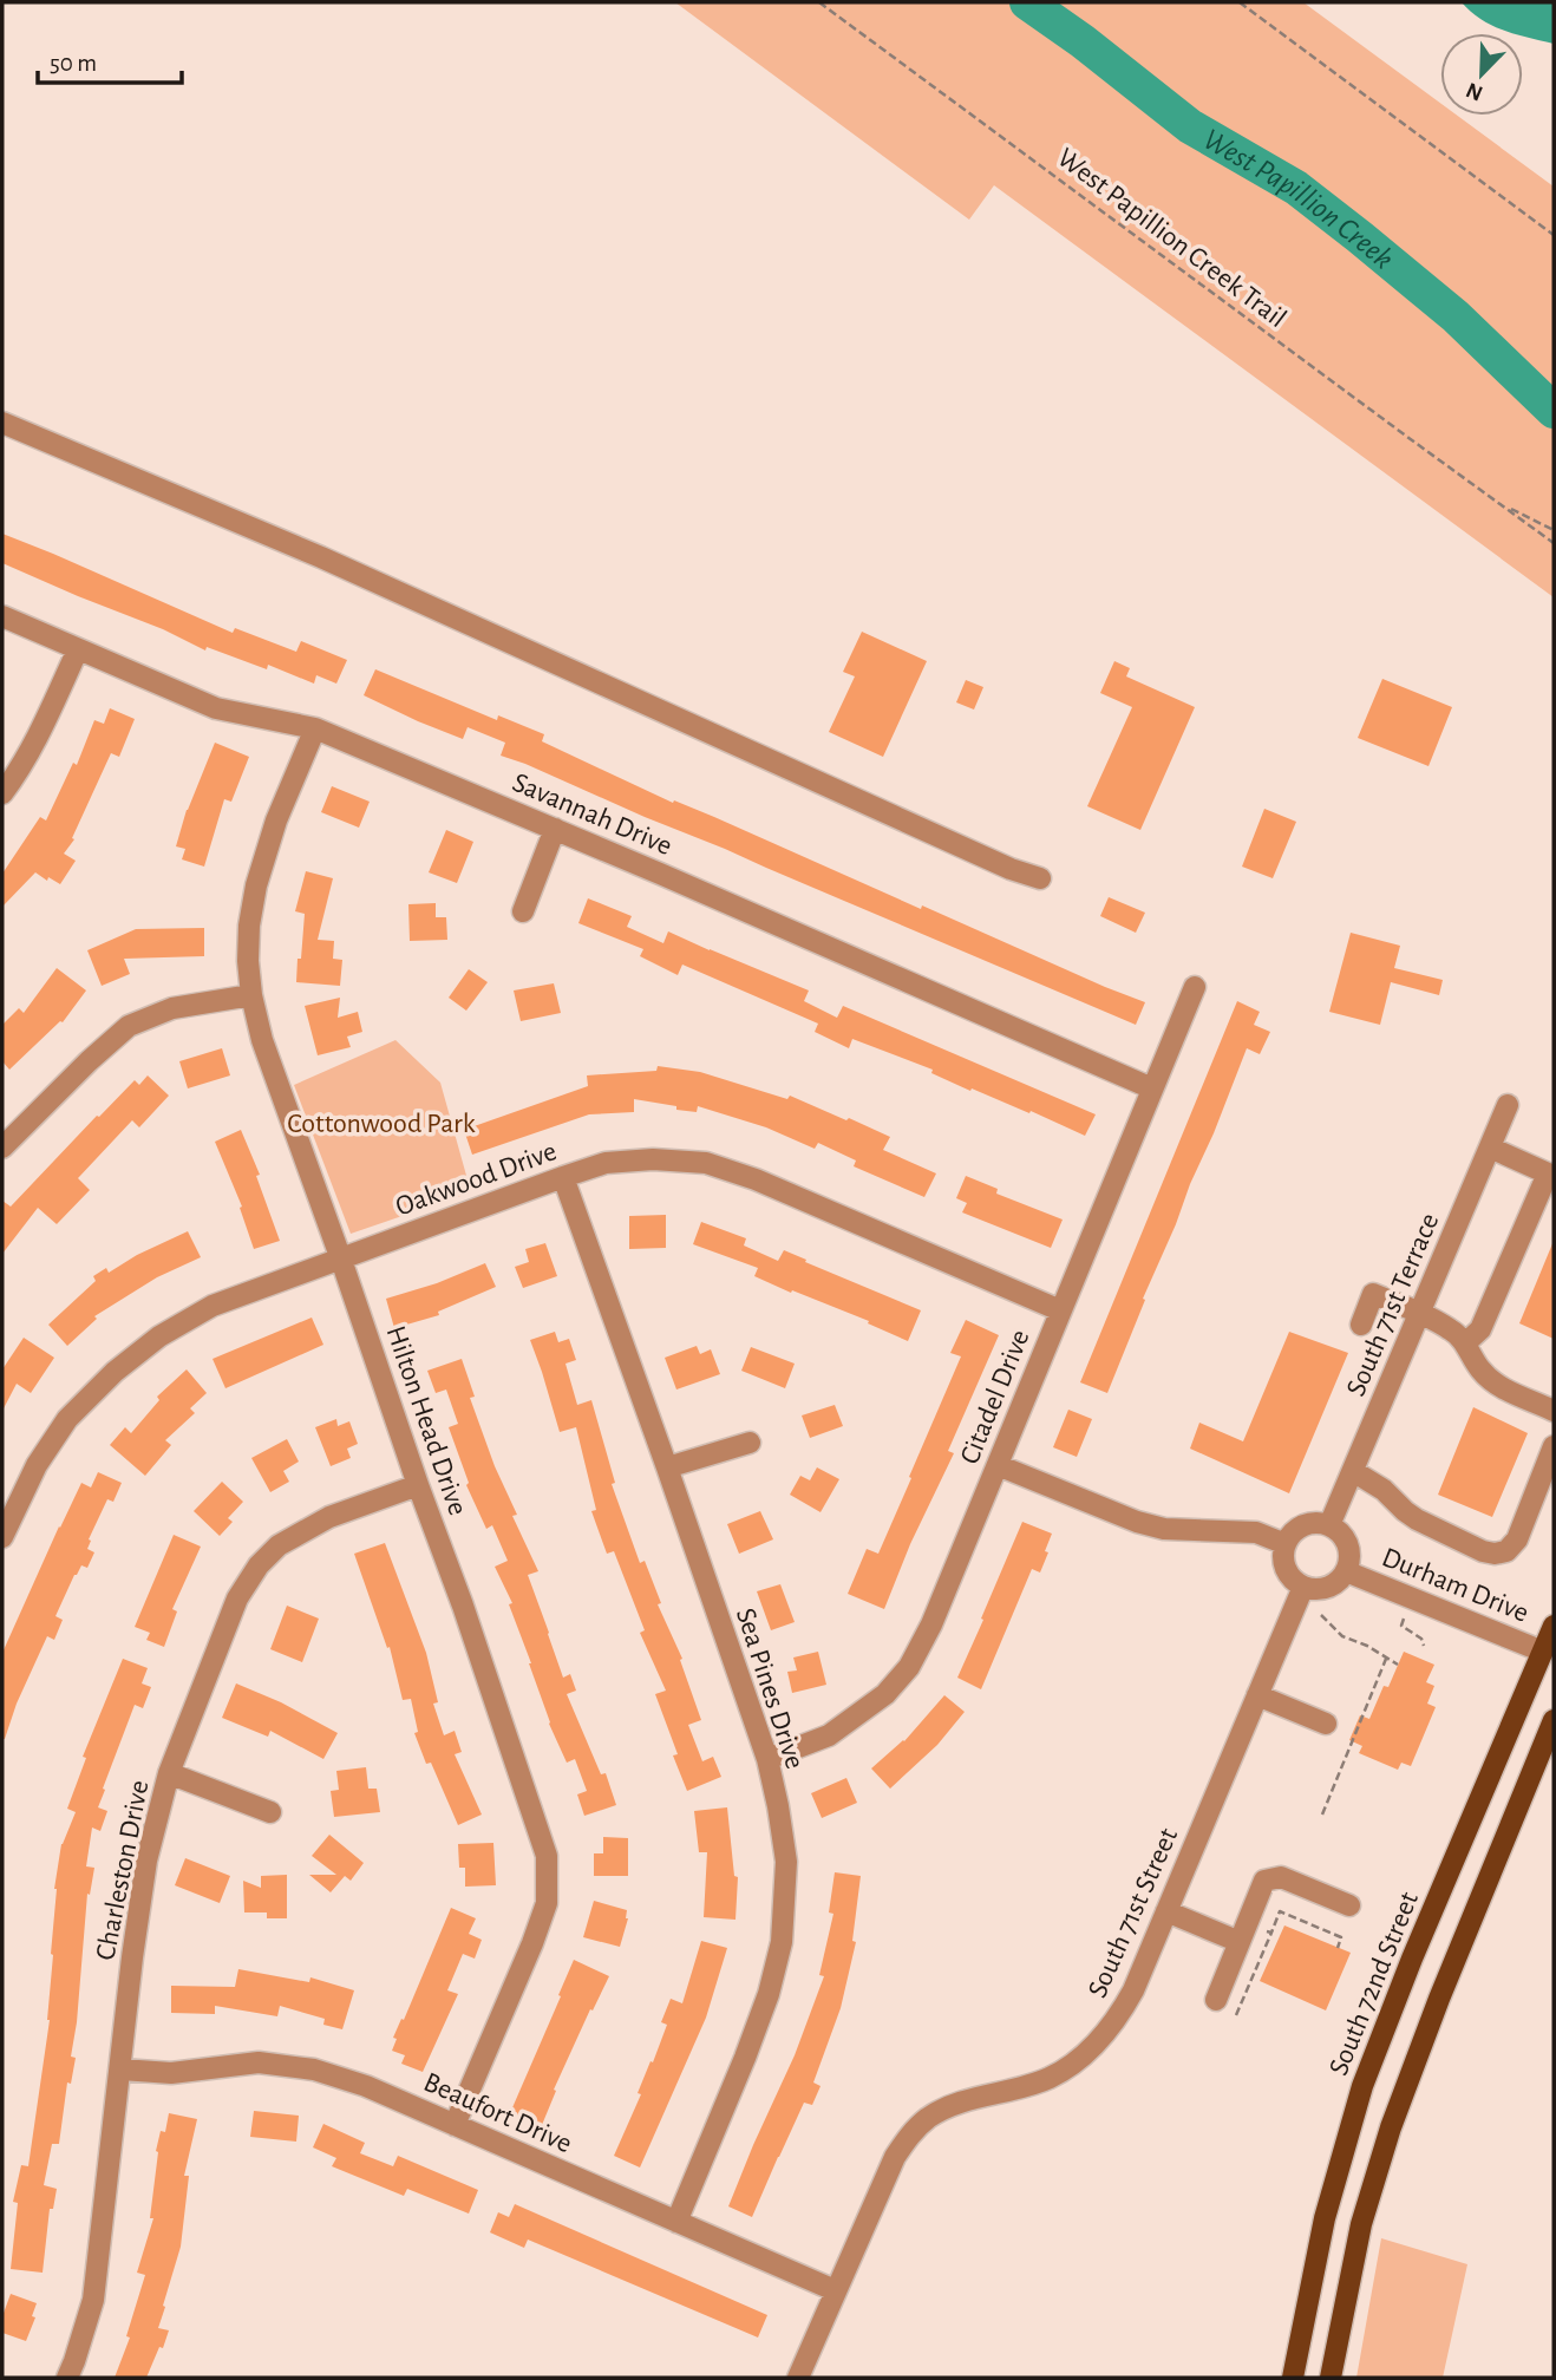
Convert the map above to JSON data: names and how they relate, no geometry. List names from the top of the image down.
{
  "streets": {
    "main road": ["South 72nd Street"],
    "street": [
      "Savannah Drive",
      "Oakwood Drive",
      "South 71st Terrace",
      "Citadel Drive",
      "Hilton Head Drive",
      "Durham Drive",
      "Sea Pines Drive",
      "Charleston Drive",
      "South 71st Street",
      "Beaufort Drive"
    ],
    "path": ["West Papillion Creek Trail"]
  },
  "crossings": [
    ["Savannah Drive", "Citadel Drive"],
    ["Savannah Drive", "Hilton Head Drive"],
    ["Oakwood Drive", "Citadel Drive"],
    ["Oakwood Drive", "Hilton Head Drive"],
    ["Oakwood Drive", "Sea Pines Drive"],
    ["South 71st Terrace", "Durham Drive"],
    ["South 71st Terrace", "South 71st Street"],
    ["Citadel Drive", "Sea Pines Drive"],
    ["Hilton Head Drive", "Charleston Drive"],
    ["Hilton Head Drive", "Beaufort Drive"],
    ["Durham Drive", "South 71st Street"],
    ["Durham Drive", "South 72nd Street"],
    ["Sea Pines Drive", "Beaufort Drive"],
    ["Charleston Drive", "Beaufort Drive"],
    ["South 71st Street", "Beaufort Drive"]
  ],
  "water": ["West Papillion Creek"],
  "parks": ["Cottonwood Park"],
  "scale_bar": "50 m",
  "north": "bottom left"
}
